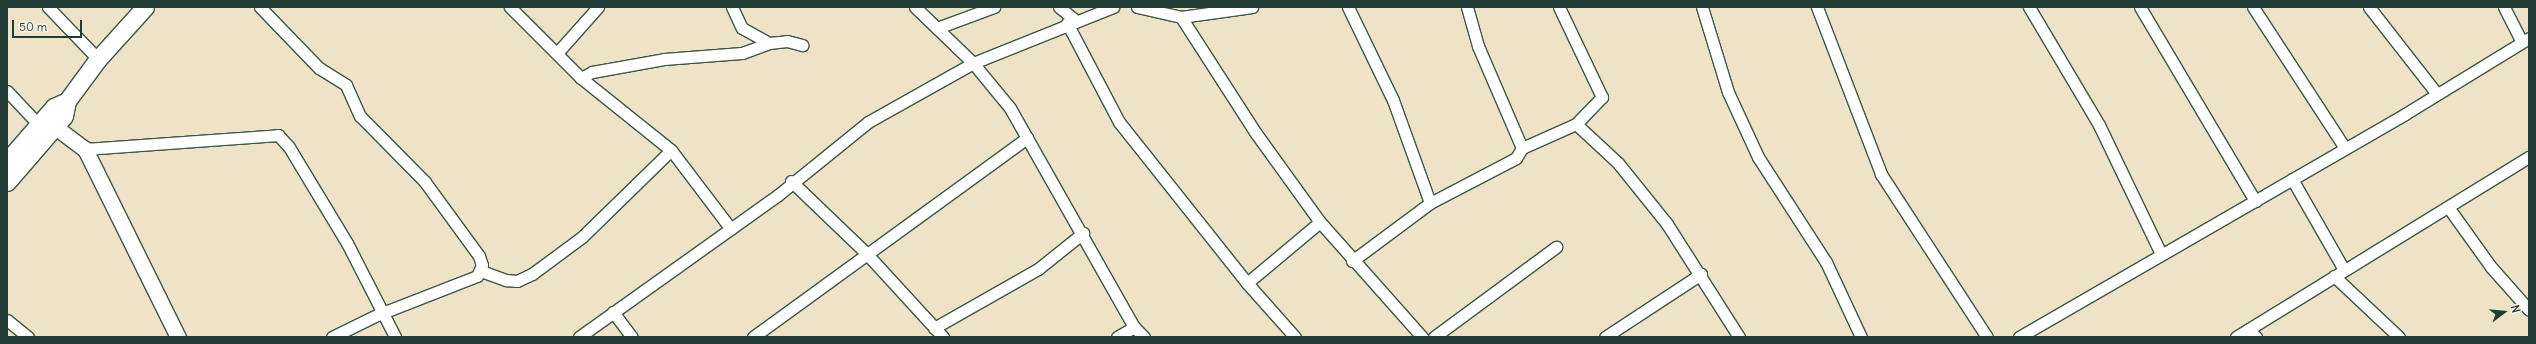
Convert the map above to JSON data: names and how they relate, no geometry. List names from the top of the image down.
{
  "scale_bar": "50 m",
  "north": "right"
}
